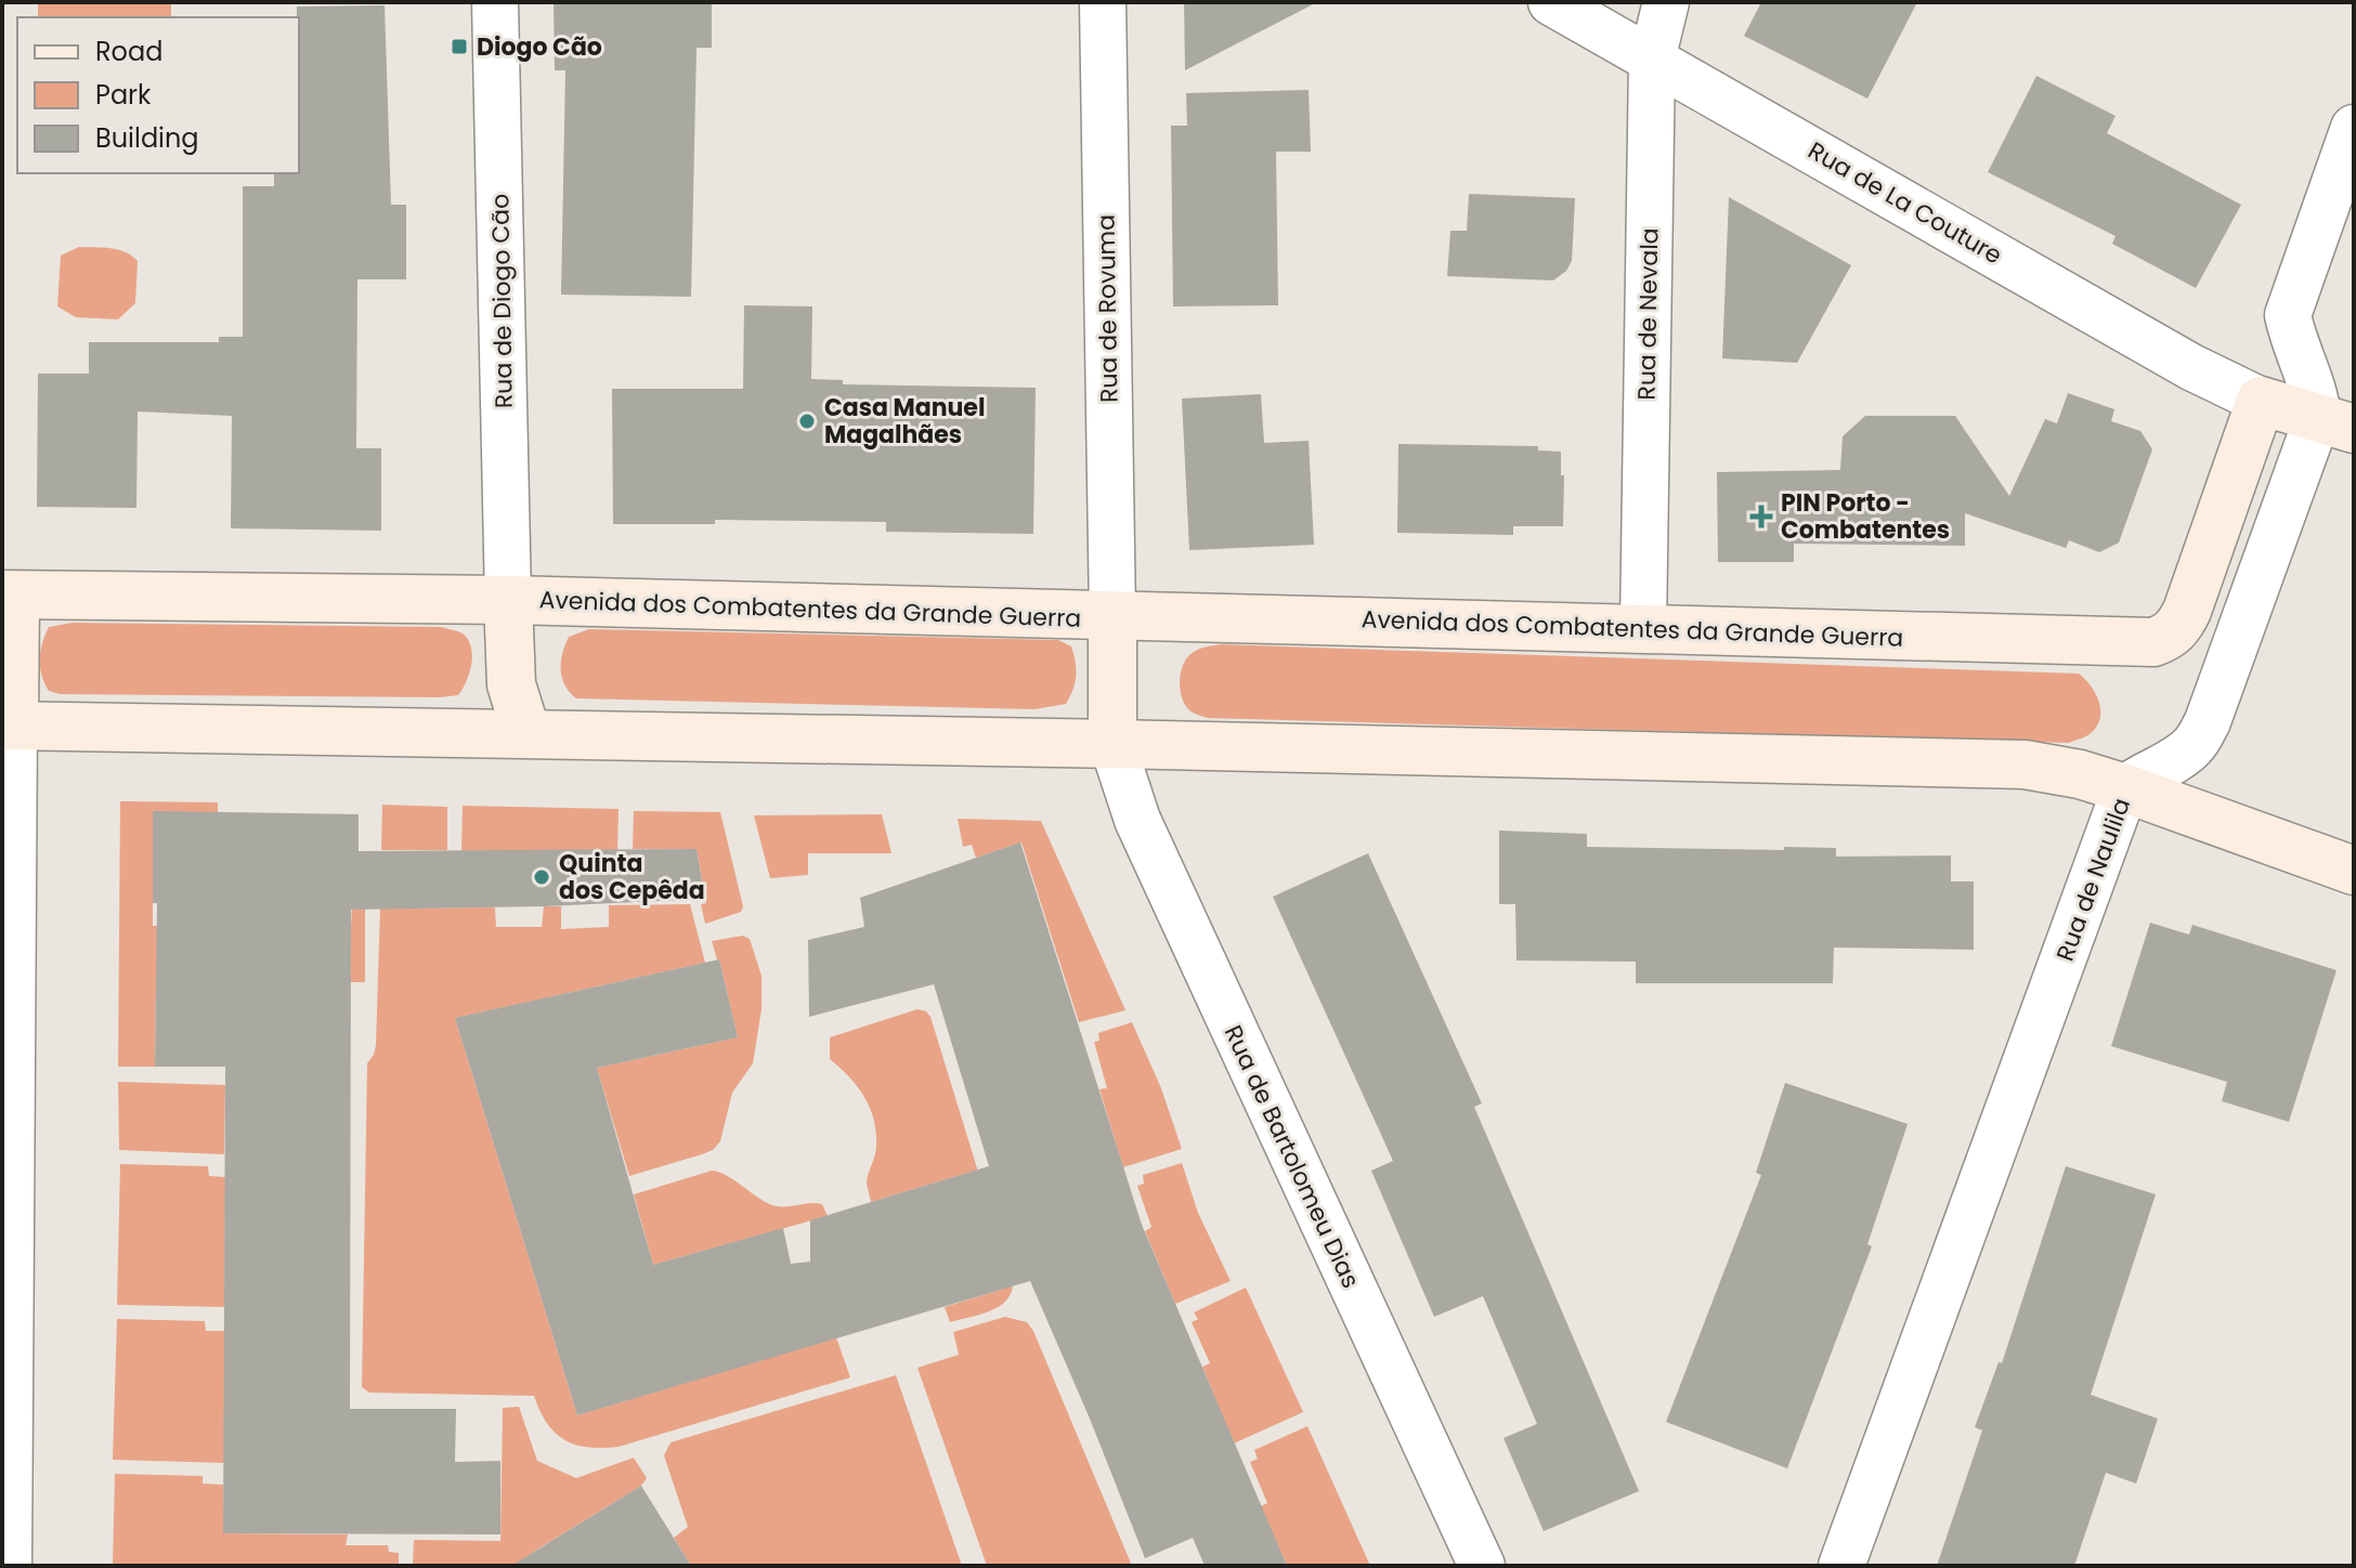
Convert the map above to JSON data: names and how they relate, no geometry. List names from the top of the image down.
{
  "streets": {
    "main road": ["Avenida dos Combatentes da Grande Guerra"],
    "street": [
      "Rua de La Couture",
      "Rua de Diogo Cão",
      "Rua de Rovuma",
      "Rua de Nevala",
      "Rua de Naulila",
      "Rua de Bartolomeu Dias"
    ]
  },
  "crossings": [
    ["Rua de La Couture", "Rua de Nevala"],
    ["Rua de La Couture", "Avenida dos Combatentes da Grande Guerra"],
    ["Rua de Diogo Cão", "Avenida dos Combatentes da Grande Guerra"],
    ["Rua de Rovuma", "Avenida dos Combatentes da Grande Guerra"],
    ["Rua de Nevala", "Avenida dos Combatentes da Grande Guerra"],
    ["Avenida dos Combatentes da Grande Guerra", "Rua de Bartolomeu Dias"]
  ],
  "places": {
    "transit": ["Diogo Cão"],
    "other": ["Casa Manuel Magalhães", "Quinta dos Cepêda"],
    "health": ["PIN Porto - Combatentes"]
  },
  "legend": ["Road", "Park", "Building"]
}
